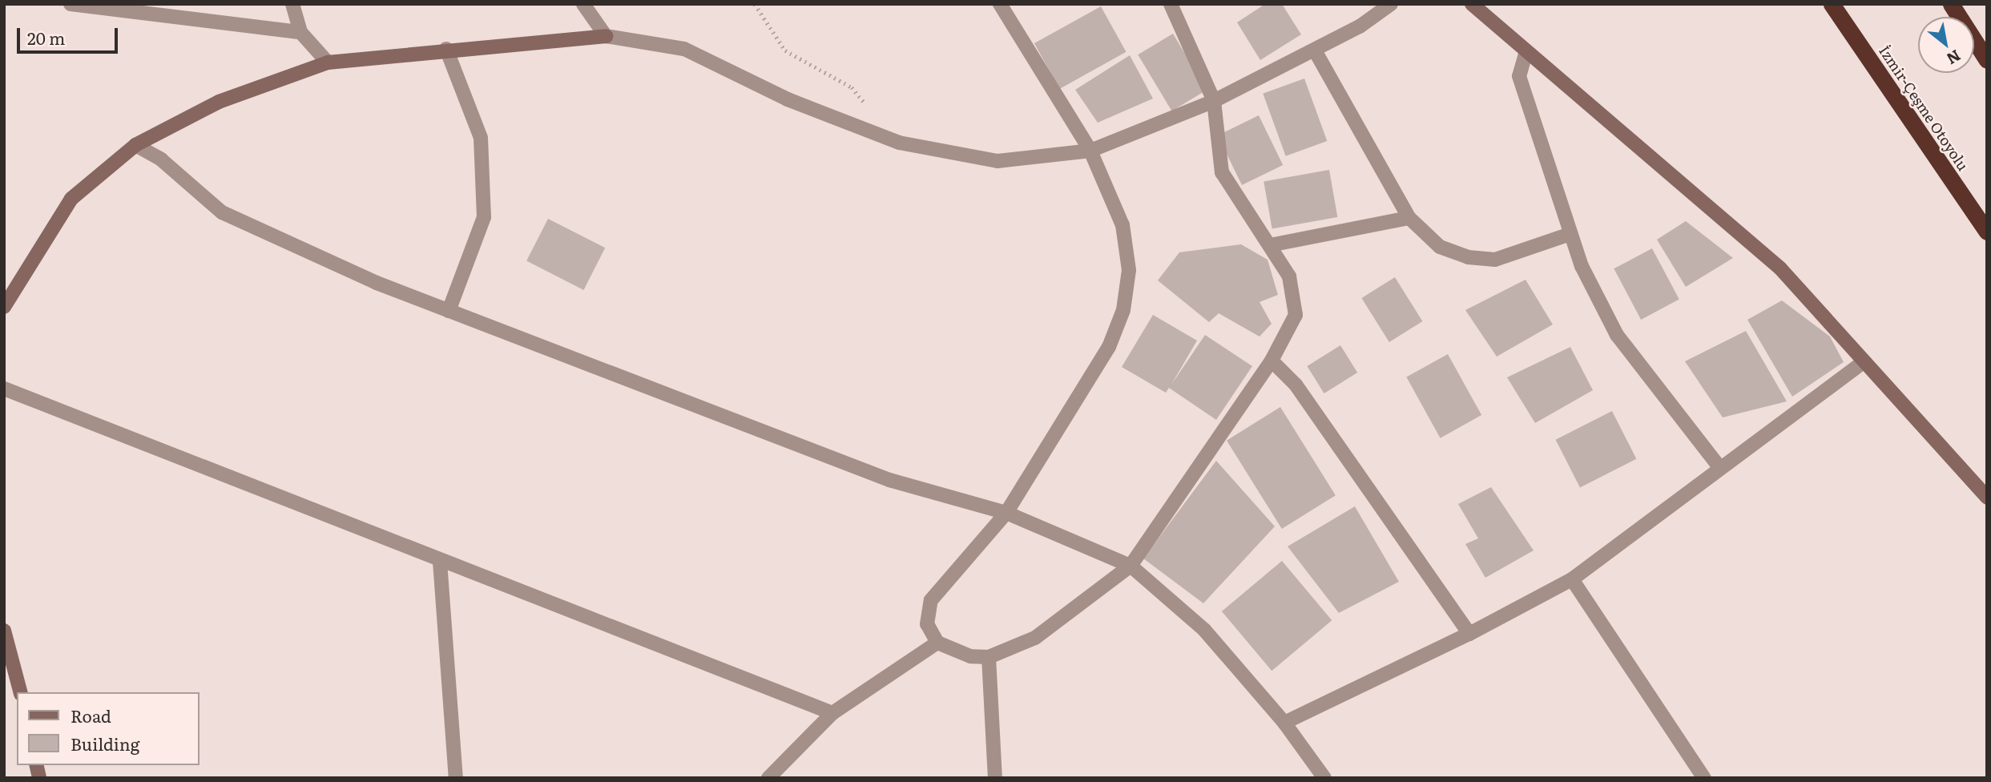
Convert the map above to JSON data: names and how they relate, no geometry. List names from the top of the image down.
{
  "streets": {
    "highway": ["İzmir-Çeşme Otoyolu"]
  },
  "legend": ["Road", "Building"],
  "scale_bar": "20 m",
  "north": "bottom right"
}
